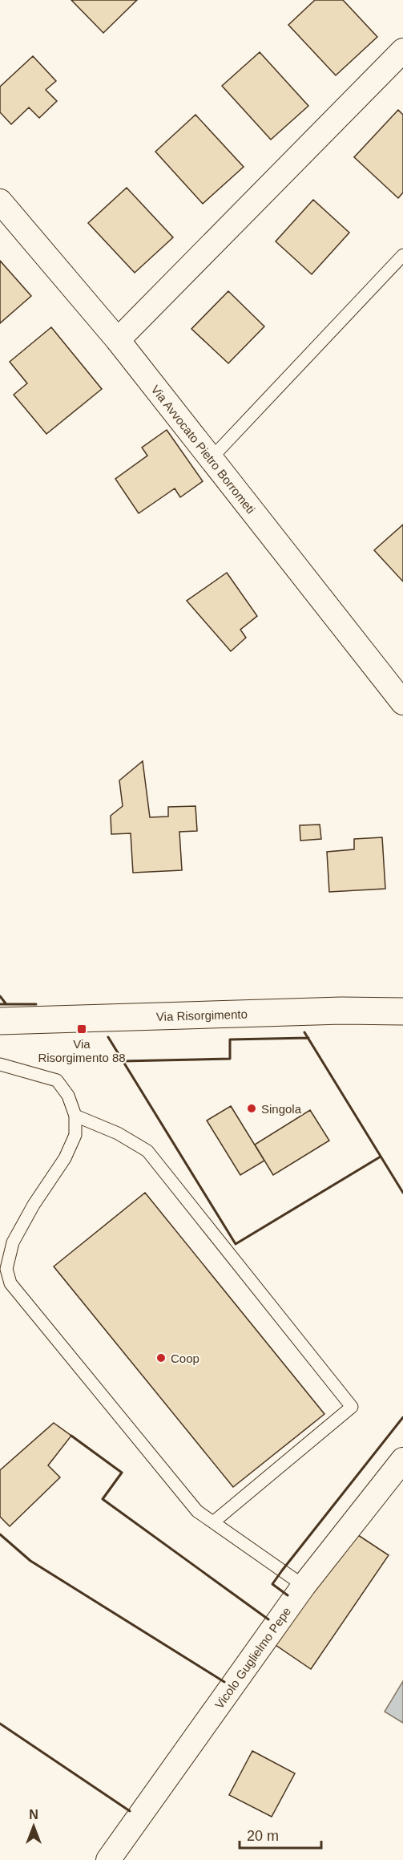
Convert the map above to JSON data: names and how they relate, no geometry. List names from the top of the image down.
{
  "streets": {
    "street": ["Via Avvocato Pietro Borrometi", "Via Risorgimento", "Vicolo Guglielmo Pepe"]
  },
  "places": {
    "transit": ["Via Risorgimento 88"],
    "other": ["Singola", "Coop"]
  },
  "scale_bar": "20 m",
  "north": "top"
}
